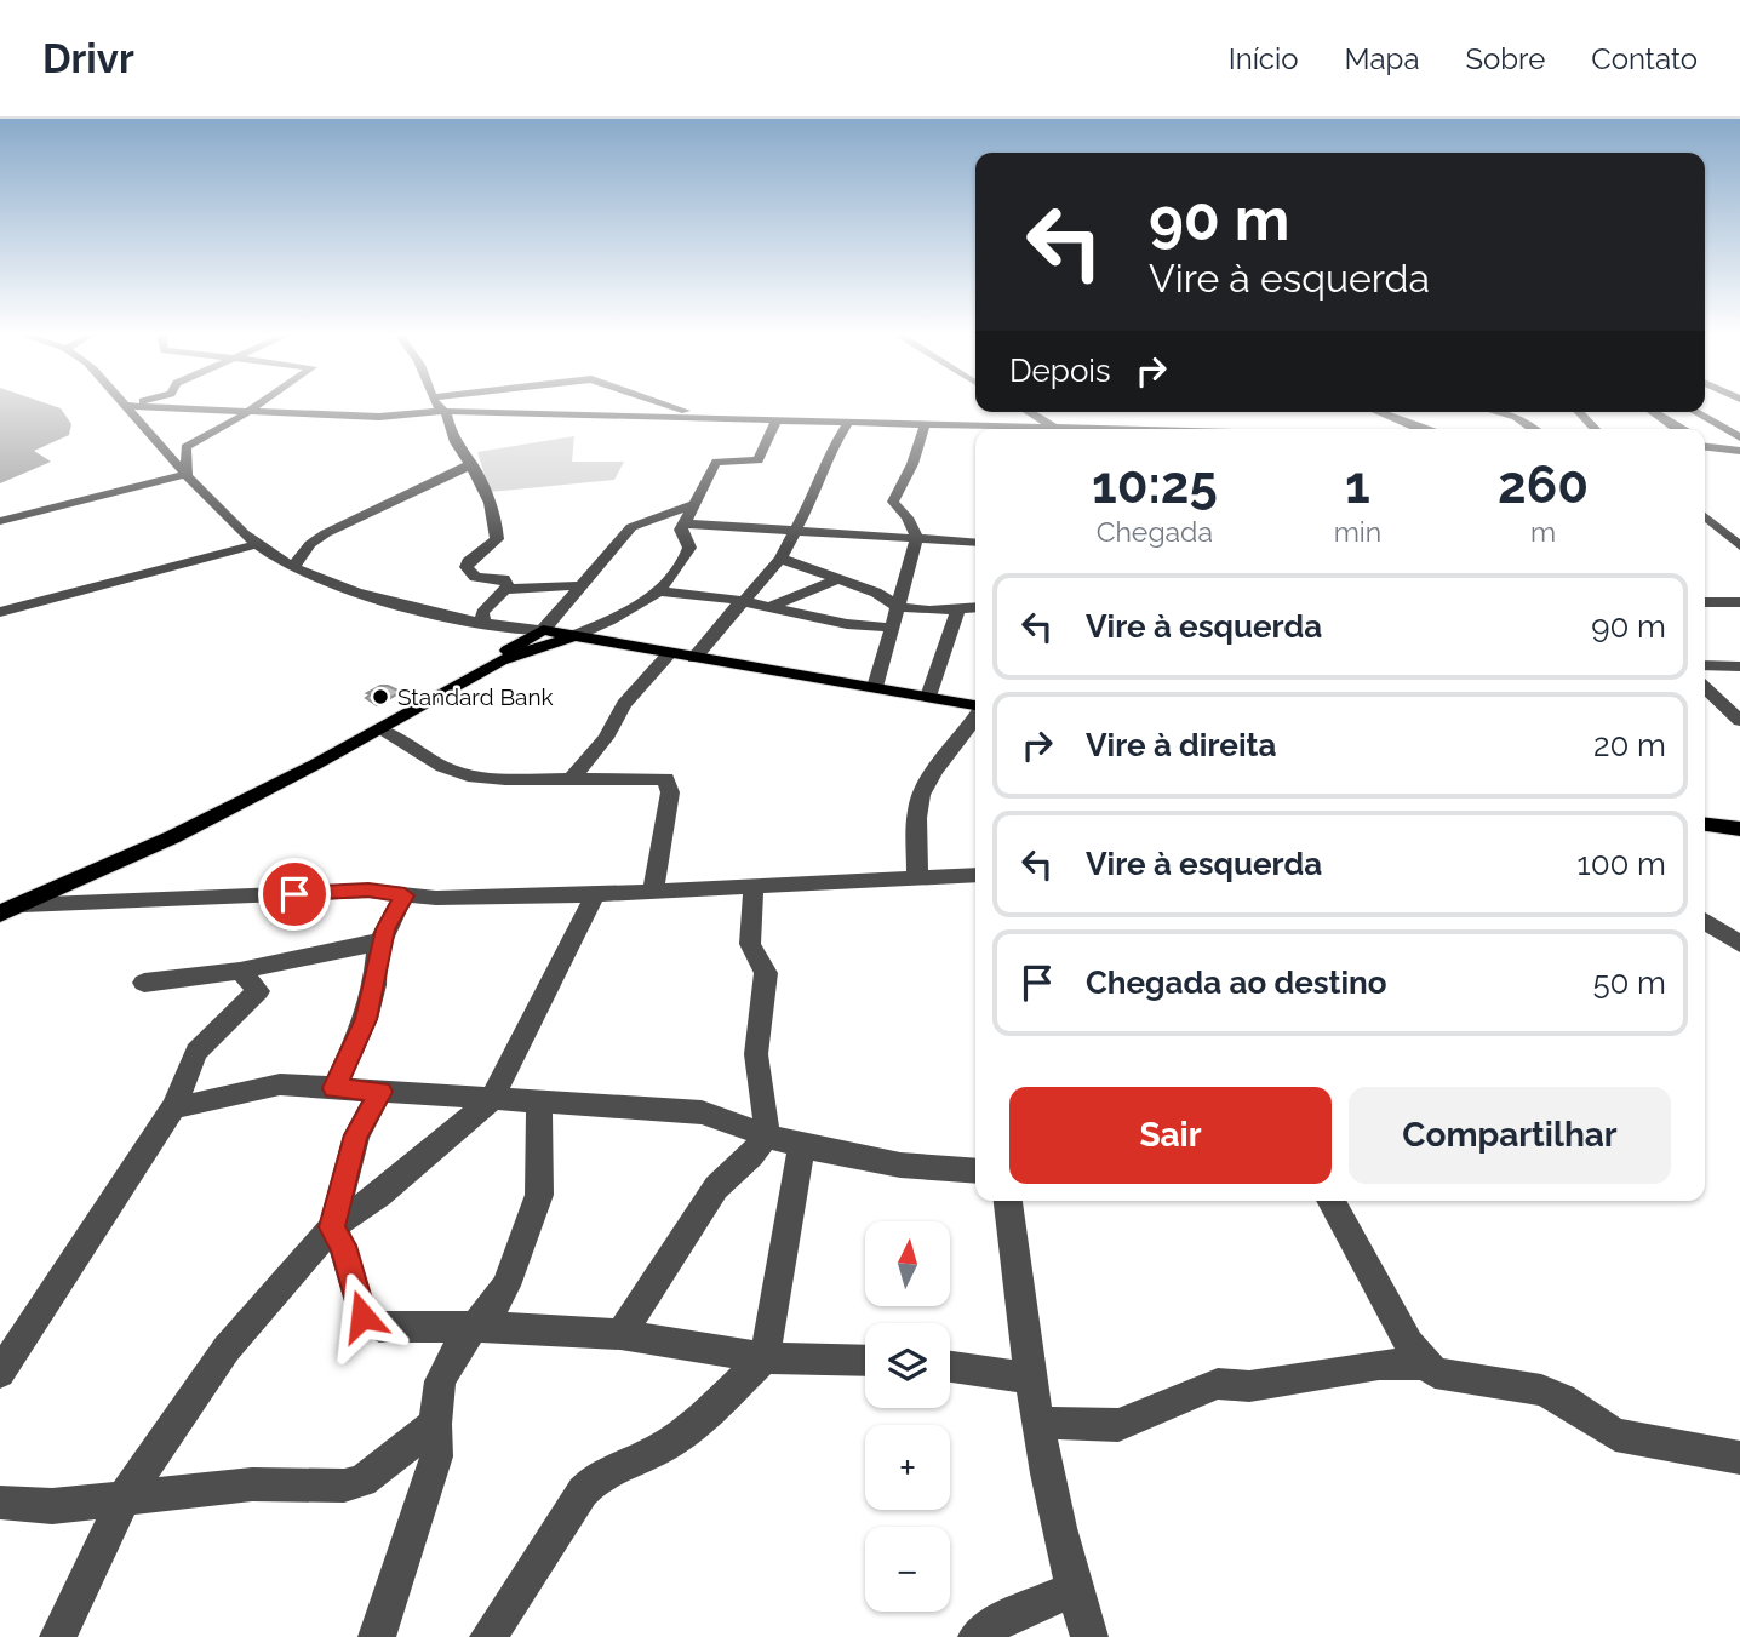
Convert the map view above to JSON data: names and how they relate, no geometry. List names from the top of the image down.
{
  "places": ["Standard Bank"],
  "north": "top",
  "page": {
    "header": "Drivr",
    "nav": [
      "Início",
      "Mapa",
      "Sobre",
      "Contato"
    ],
    "turn": ["90 m", "Vire à esquerda"],
    "then": "Depois",
    "eta": [
      "10:25",
      "Chegada",
      "1",
      "min",
      "260",
      "m"
    ],
    "list": [
      {
        "name": "Vire à esquerda",
        "value": "90 m"
      },
      {
        "name": "Vire à direita",
        "value": "20 m"
      },
      {
        "name": "Vire à esquerda",
        "value": "100 m"
      },
      {
        "name": "Chegada ao destino",
        "value": "50 m"
      }
    ],
    "buttons": ["Sair", "Compartilhar"],
    "map_buttons": ["+", "−"]
  }
}
